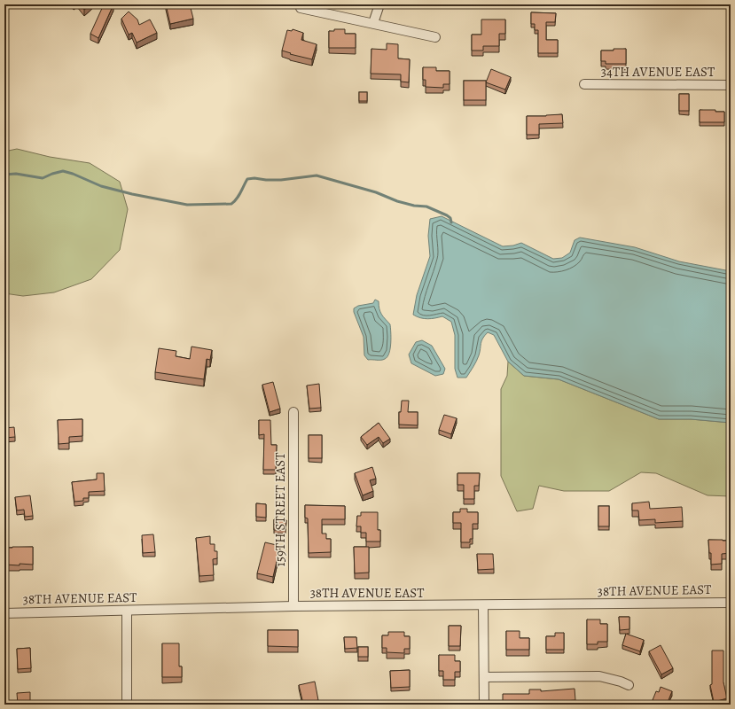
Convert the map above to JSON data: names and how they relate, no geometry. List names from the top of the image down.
{
  "streets": {
    "street": ["34TH AVENUE EAST", "159TH STREET EAST", "38TH AVENUE EAST"]
  },
  "crossings": [
    ["159TH STREET EAST", "38TH AVENUE EAST"]
  ]
}
